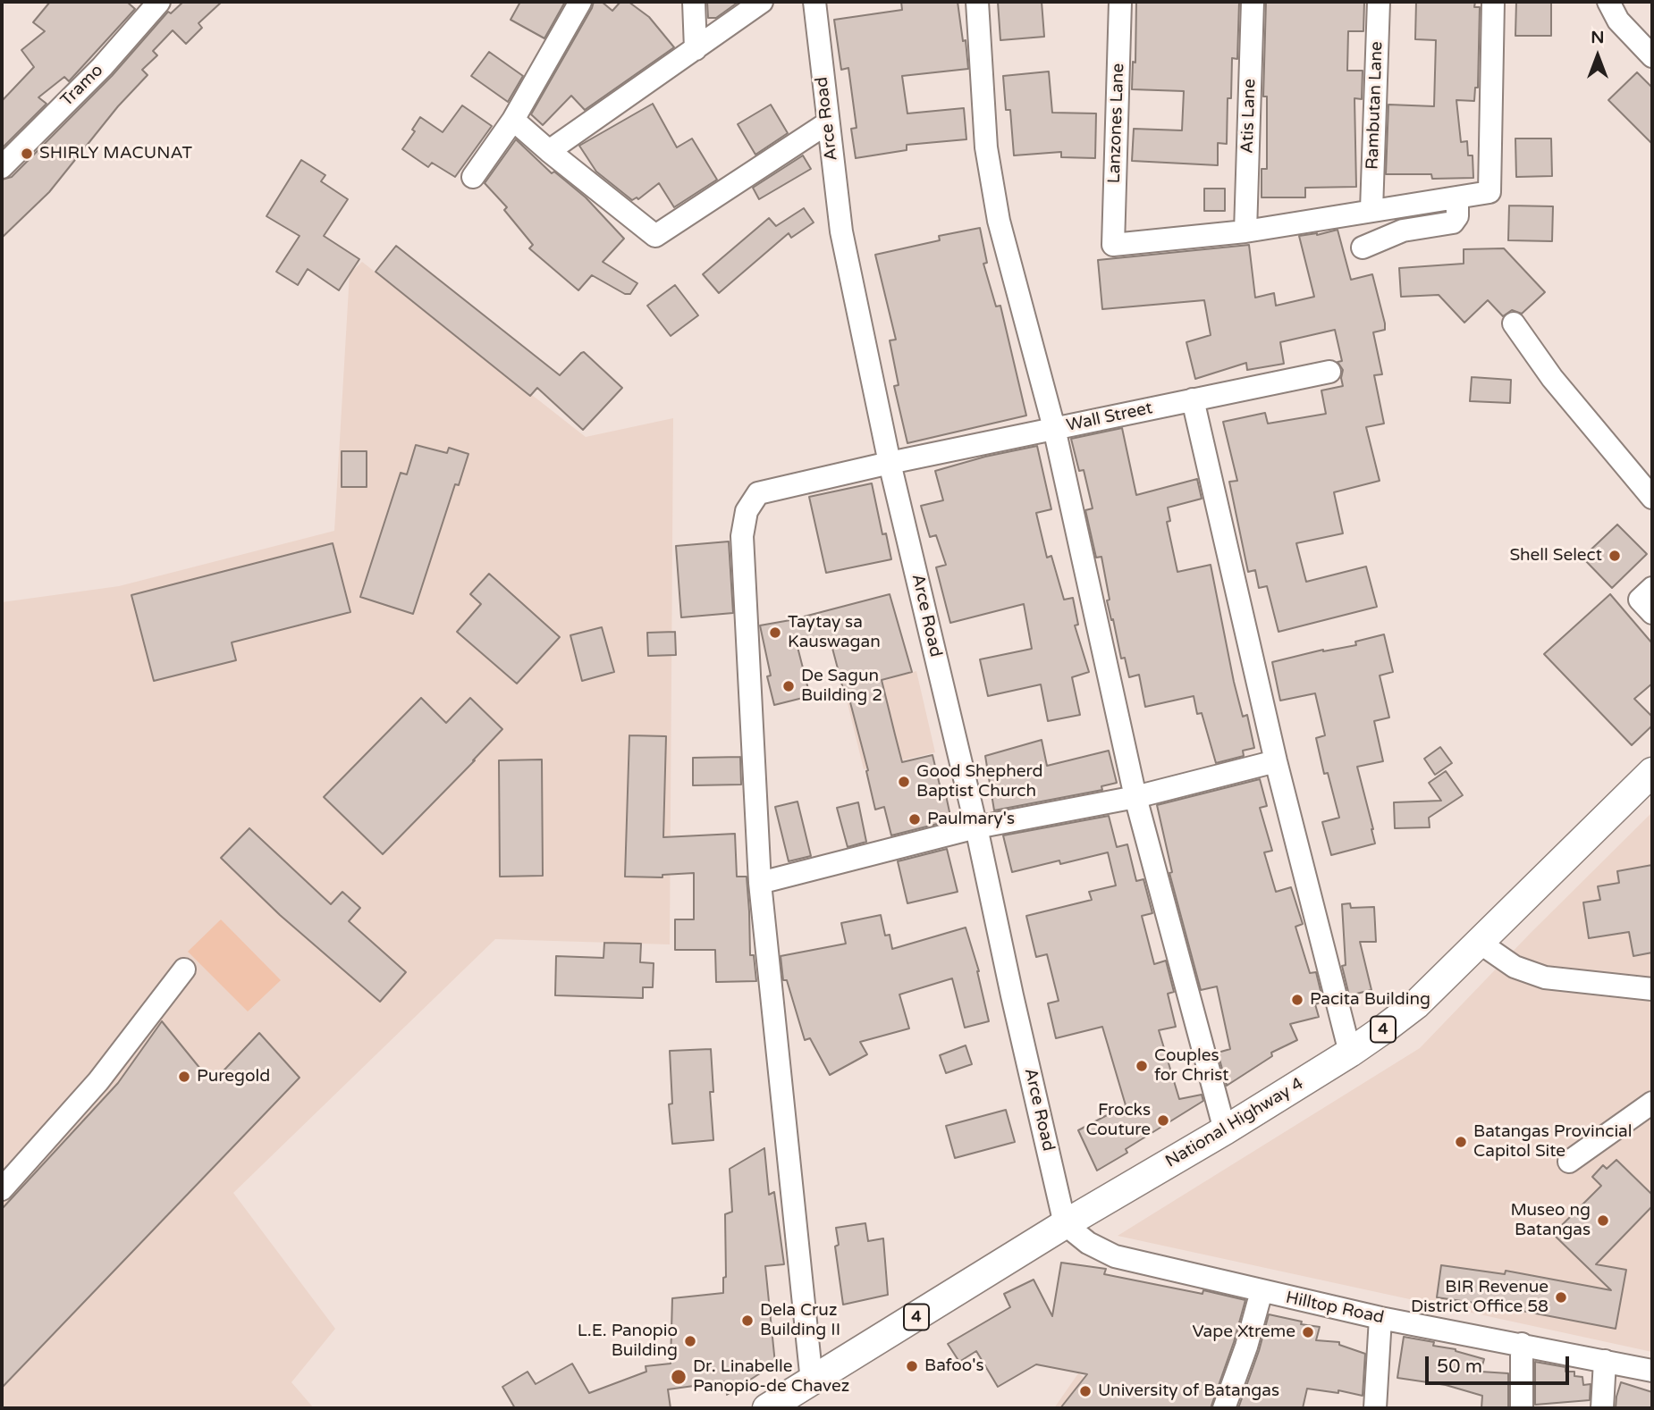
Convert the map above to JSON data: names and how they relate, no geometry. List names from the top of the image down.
{
  "streets": {
    "main road": ["4", "National Highway 4"],
    "street": [
      "Tramo",
      "Rambutan Lane",
      "Atis Lane",
      "Arce Road",
      "Lanzones Lane",
      "Wall Street",
      "Hilltop Road"
    ]
  },
  "crossings": [
    ["Atis Lane", "Lanzones Lane"],
    ["Arce Road", "Wall Street"],
    ["Arce Road", "National Highway 4"],
    ["Arce Road", "Hilltop Road"],
    ["Wall Street", "National Highway 4"],
    ["National Highway 4", "Hilltop Road"]
  ],
  "places": [
    "SHIRLY MACUNAT",
    "Shell Select",
    "Taytay sa Kauswagan",
    "De Sagun Building 2",
    "Good Shepherd Baptist Church",
    "Paulmary's",
    "Pacita Building",
    "Couples for Christ",
    "Puregold",
    "Frocks Couture",
    "Batangas Provincial Capitol Site",
    "Museo ng Batangas",
    "BIR Revenue District Office 58",
    "Dela Cruz Building II",
    "Vape Xtreme",
    "L.E. Panopio Building",
    "Bafoo's",
    "Dr. Linabelle Panopio-de Chavez",
    "University of Batangas"
  ],
  "scale_bar": "50 m",
  "north": "top"
}
